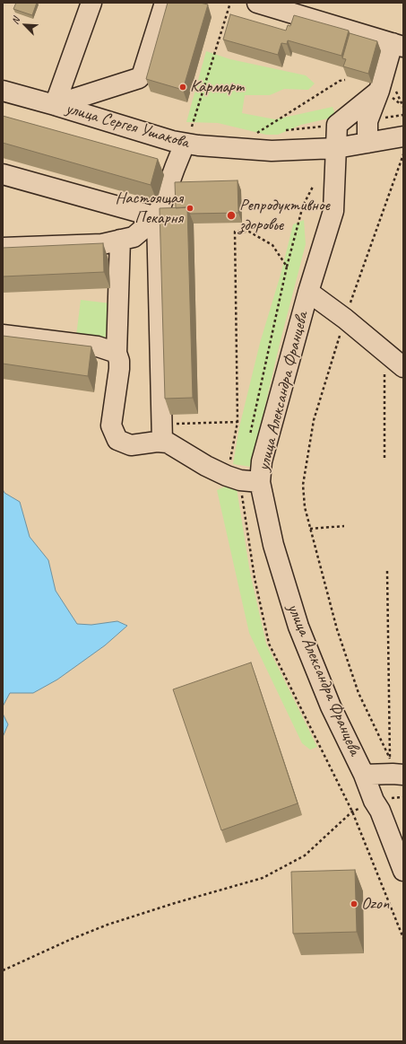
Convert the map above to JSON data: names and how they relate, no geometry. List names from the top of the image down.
{
  "streets": {
    "street": ["улица Сергея Ушакова", "улица Александра Францева"]
  },
  "crossings": [
    ["улица Сергея Ушакова", "улица Александра Францева"]
  ],
  "places": [
    "Кармарт",
    "Настоящая Пекарня",
    "Репродуктивное здоровье",
    "Ozon"
  ],
  "north": "top left"
}
